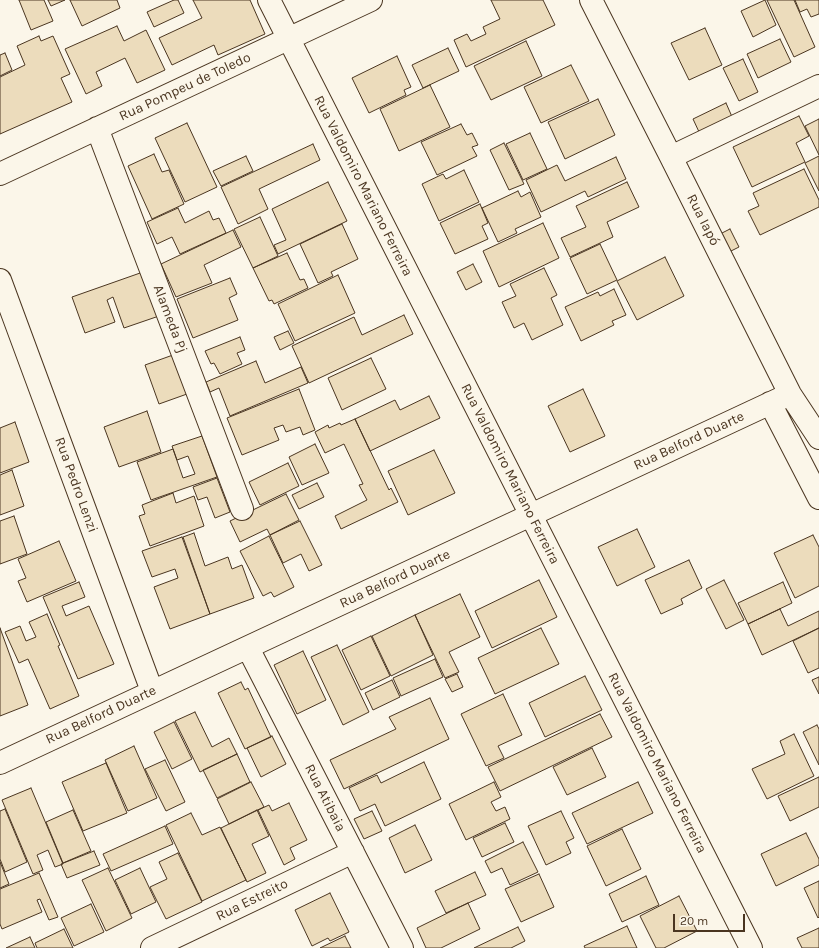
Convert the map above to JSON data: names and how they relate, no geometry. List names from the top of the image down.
{
  "streets": {
    "street": [
      "Rua Pompeu de Toledo",
      "Rua Valdomiro Mariano Ferreira",
      "Rua Iapó",
      "Alameda Pj",
      "Rua Belford Duarte",
      "Rua Pedro Lenzi",
      "Rua Atibaia",
      "Rua Estreito"
    ]
  },
  "crossings": [
    ["Rua Pompeu de Toledo", "Rua Valdomiro Mariano Ferreira"],
    ["Rua Pompeu de Toledo", "Alameda Pj"],
    ["Rua Valdomiro Mariano Ferreira", "Rua Belford Duarte"],
    ["Rua Iapó", "Rua Belford Duarte"],
    ["Rua Belford Duarte", "Rua Pedro Lenzi"],
    ["Rua Belford Duarte", "Rua Atibaia"],
    ["Rua Atibaia", "Rua Estreito"]
  ],
  "scale_bar": "20 m"
}
